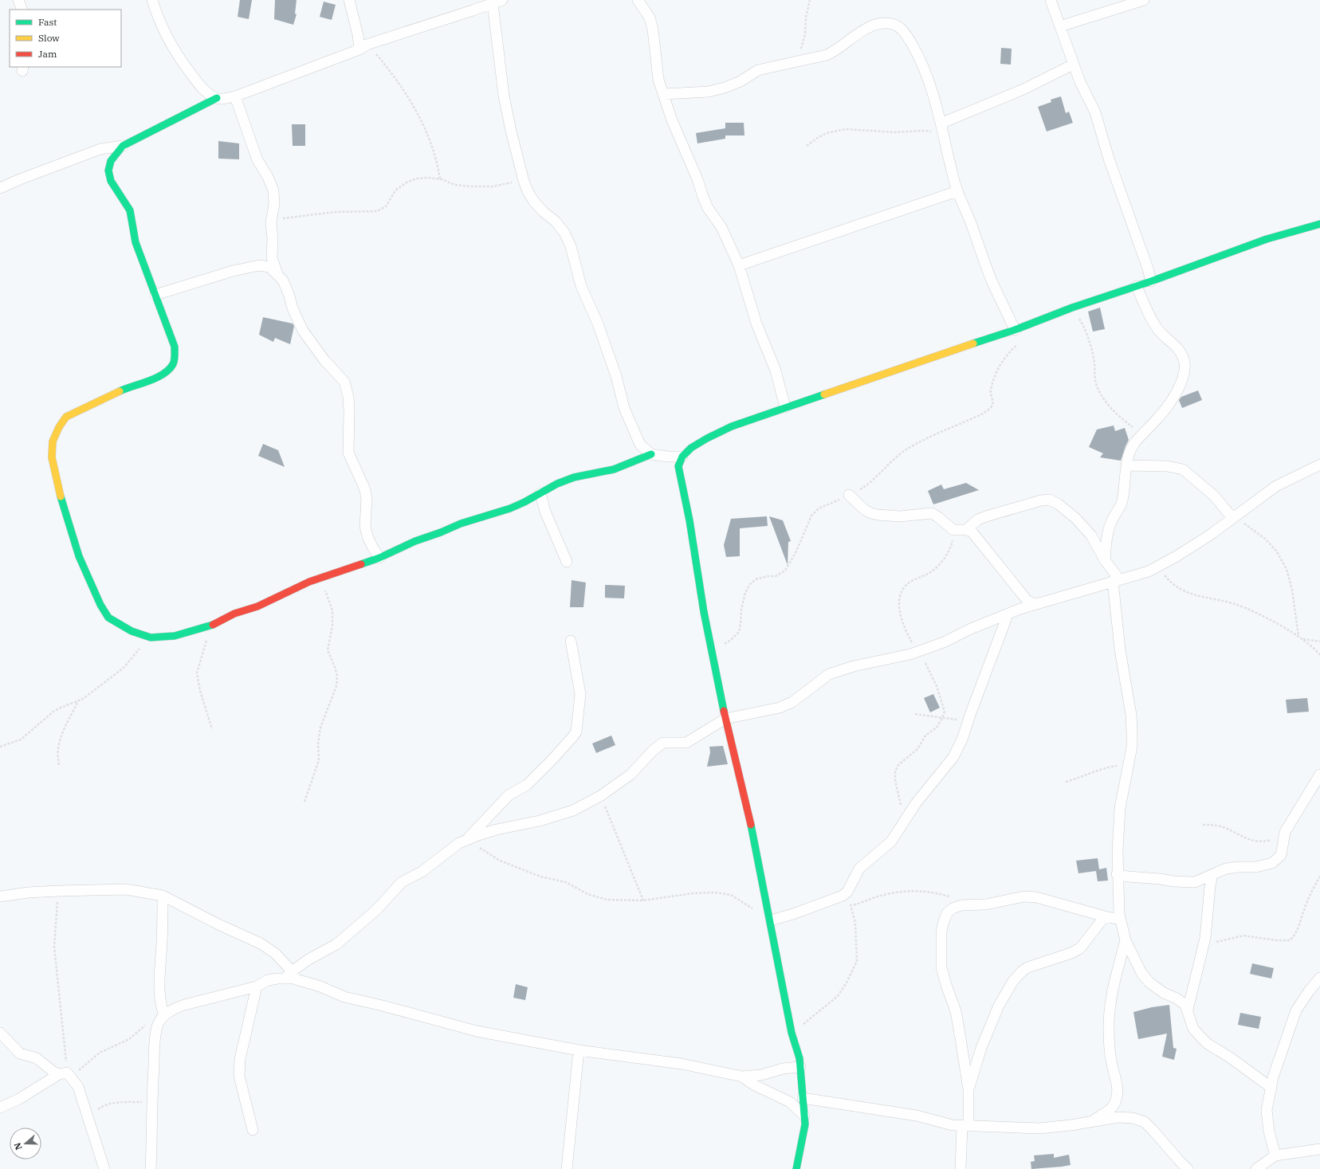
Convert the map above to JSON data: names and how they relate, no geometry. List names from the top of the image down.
{
  "legend": ["Fast", "Slow", "Jam"],
  "north": "left"
}
